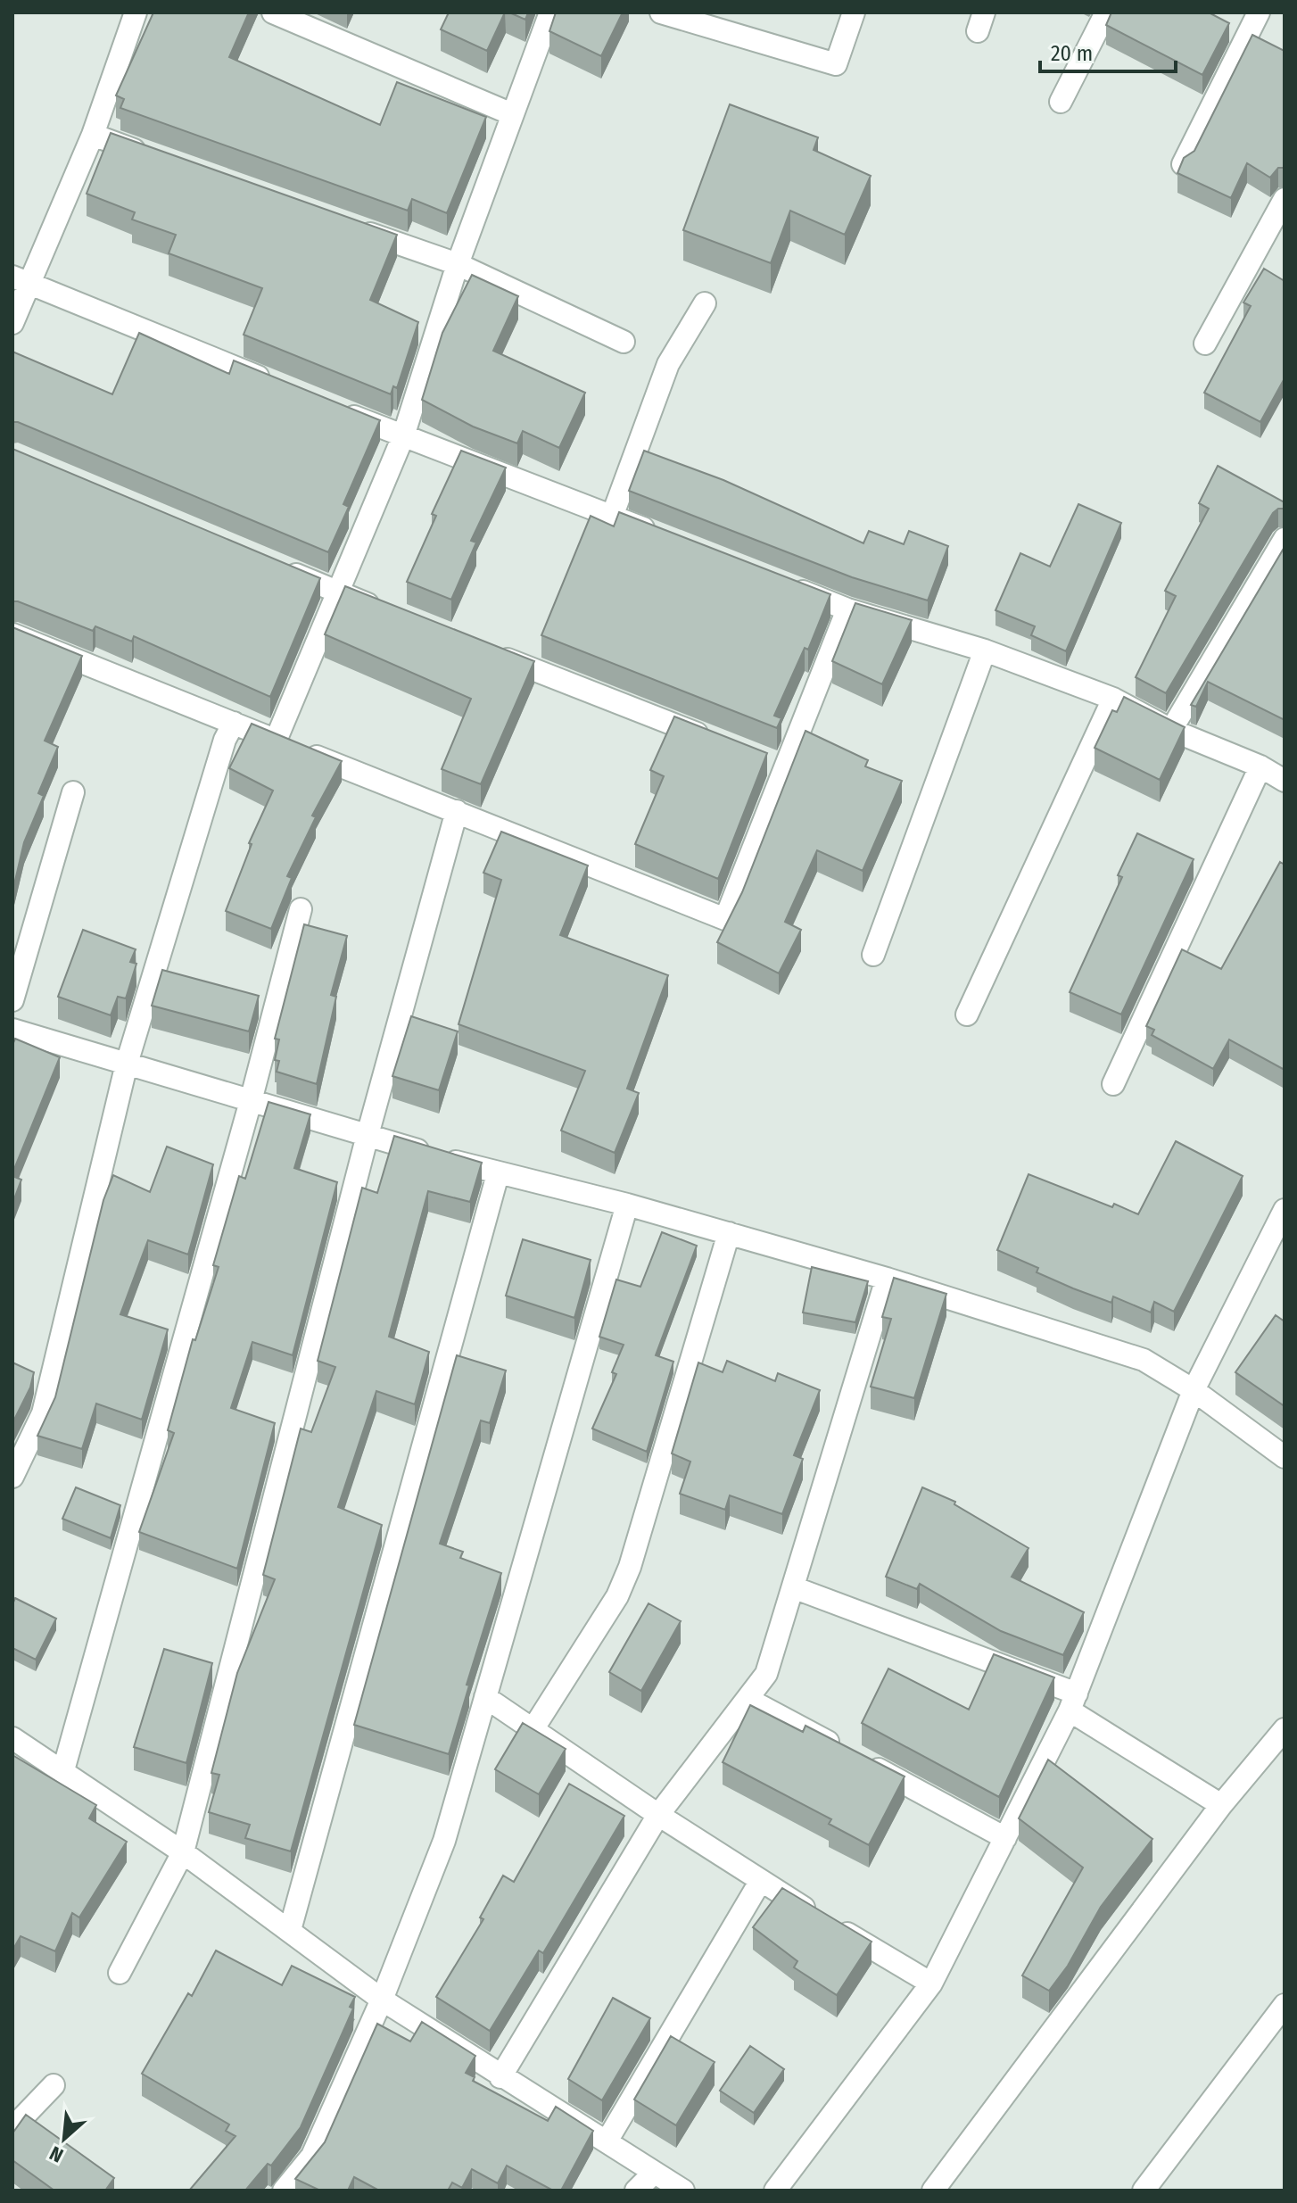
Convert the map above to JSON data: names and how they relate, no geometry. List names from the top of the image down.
{
  "scale_bar": "20 m",
  "north": "bottom left"
}
